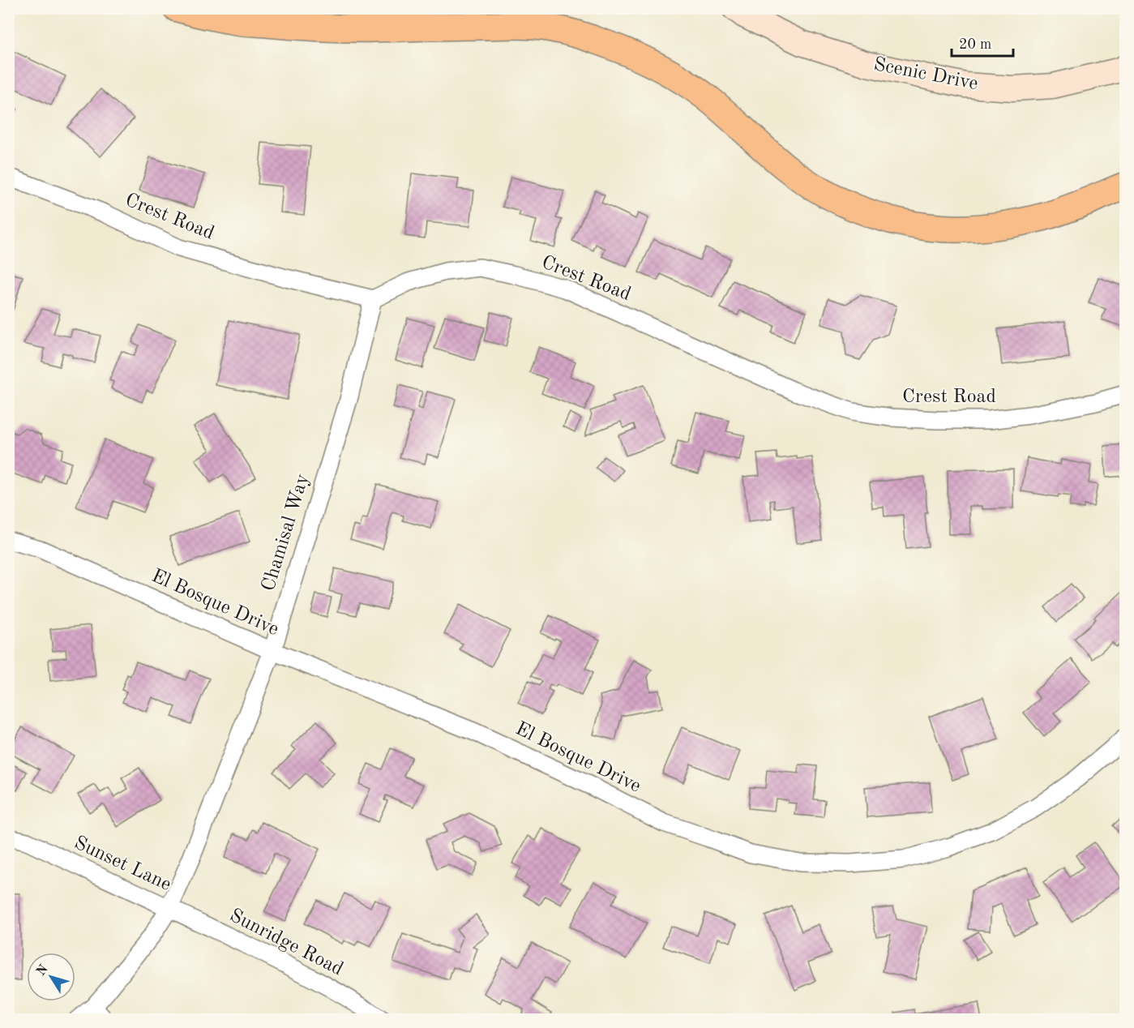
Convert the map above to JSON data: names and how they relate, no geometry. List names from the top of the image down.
{
  "streets": {
    "street": [
      "Scenic Drive",
      "Crest Road",
      "Chamisal Way",
      "El Bosque Drive",
      "Sunset Lane",
      "Sunridge Road"
    ]
  },
  "crossings": [
    ["Crest Road", "Chamisal Way"],
    ["Chamisal Way", "El Bosque Drive"],
    ["Chamisal Way", "Sunset Lane"],
    ["Chamisal Way", "Sunridge Road"],
    ["Sunset Lane", "Sunridge Road"]
  ],
  "scale_bar": "20 m",
  "north": "top left"
}
